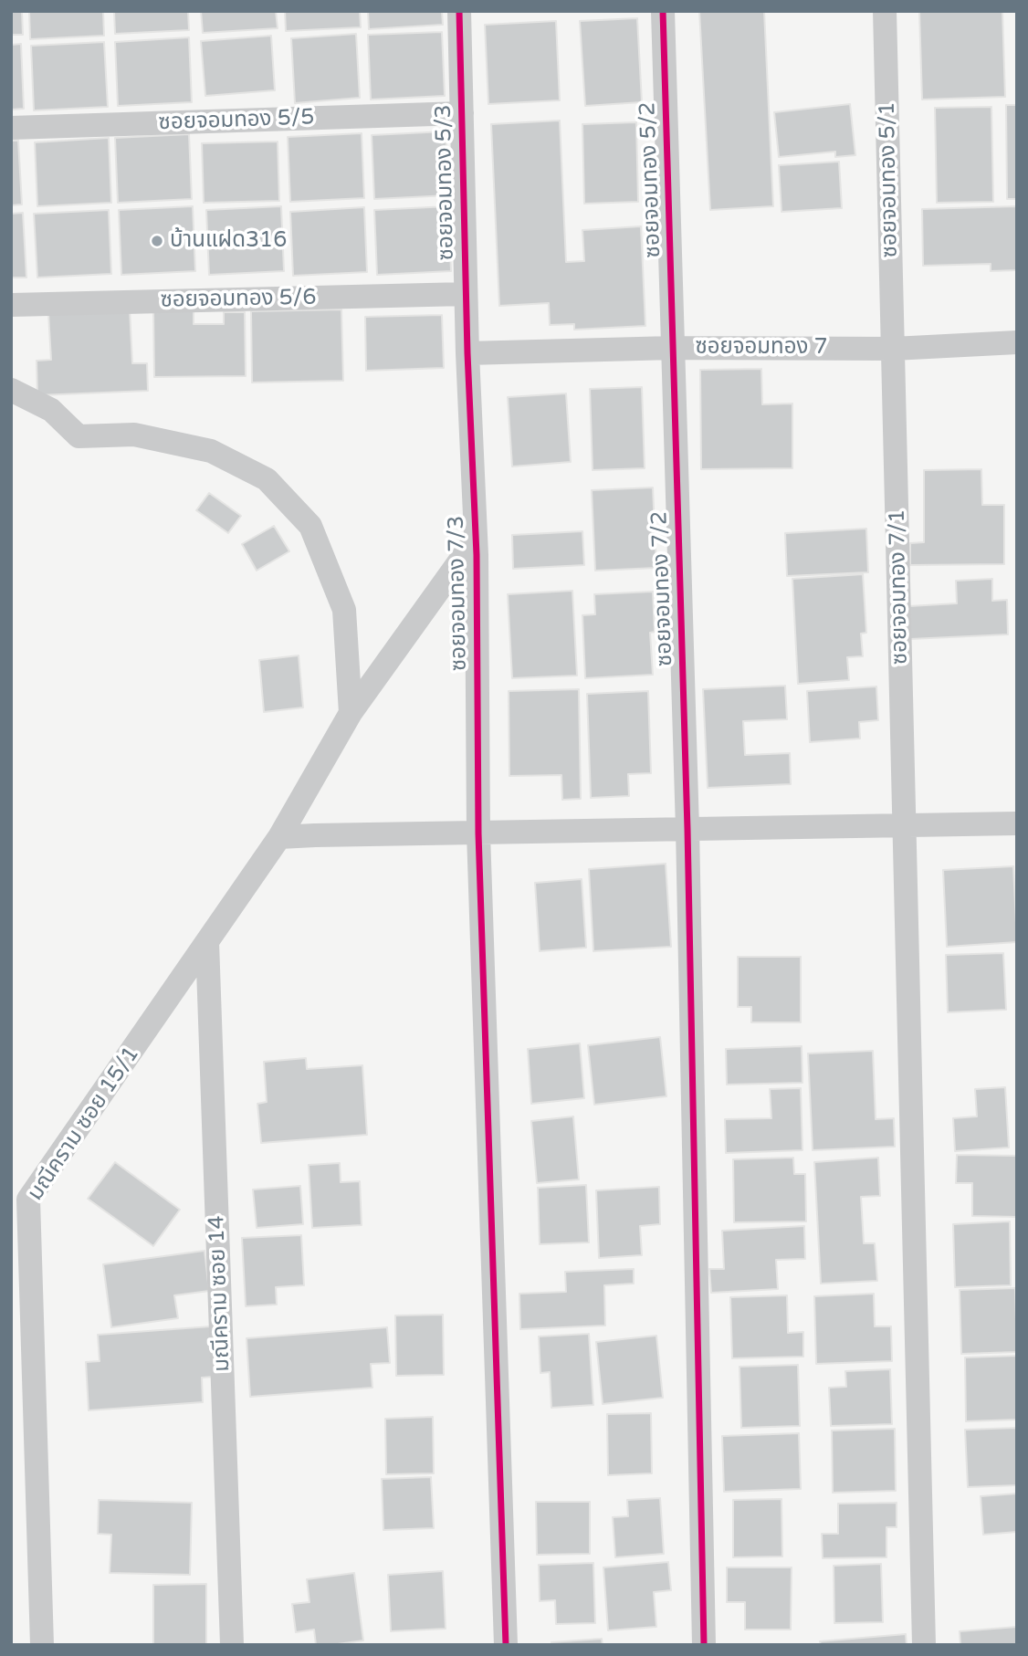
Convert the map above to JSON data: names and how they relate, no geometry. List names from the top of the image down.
{
  "streets": {
    "street": [
      "ซอยจอมทอง 5/5",
      "ซอยจอมทอง 5/2",
      "ซอยจอมทอง 5/1",
      "ซอยจอมทอง 5/3",
      "ซอยจอมทอง 5/6",
      "ซอยจอมทอง 7",
      "ซอยจอมทอง 7/1",
      "ซอยจอมทอง 7/2",
      "ซอยจอมทอง 7/3",
      "มณีคราม ซอย 15/1",
      "มณีคราม ซอย 14"
    ]
  },
  "crossings": [
    ["ซอยจอมทอง 5/5", "ซอยจอมทอง 5/3"],
    ["ซอยจอมทอง 5/2", "ซอยจอมทอง 7"],
    ["ซอยจอมทอง 5/2", "ซอยจอมทอง 7/2"],
    ["ซอยจอมทอง 5/1", "ซอยจอมทอง 7"],
    ["ซอยจอมทอง 5/1", "ซอยจอมทอง 7/1"],
    ["ซอยจอมทอง 5/3", "ซอยจอมทอง 5/6"],
    ["ซอยจอมทอง 5/3", "ซอยจอมทอง 7"],
    ["ซอยจอมทอง 5/3", "ซอยจอมทอง 7/3"],
    ["ซอยจอมทอง 7", "ซอยจอมทอง 7/1"],
    ["ซอยจอมทอง 7", "ซอยจอมทอง 7/2"],
    ["ซอยจอมทอง 7", "ซอยจอมทอง 7/3"],
    ["ซอยจอมทอง 7/3", "มณีคราม ซอย 15/1"],
    ["มณีคราม ซอย 15/1", "มณีคราม ซอย 14"]
  ],
  "places": ["บ้านแฝด316"]
}
